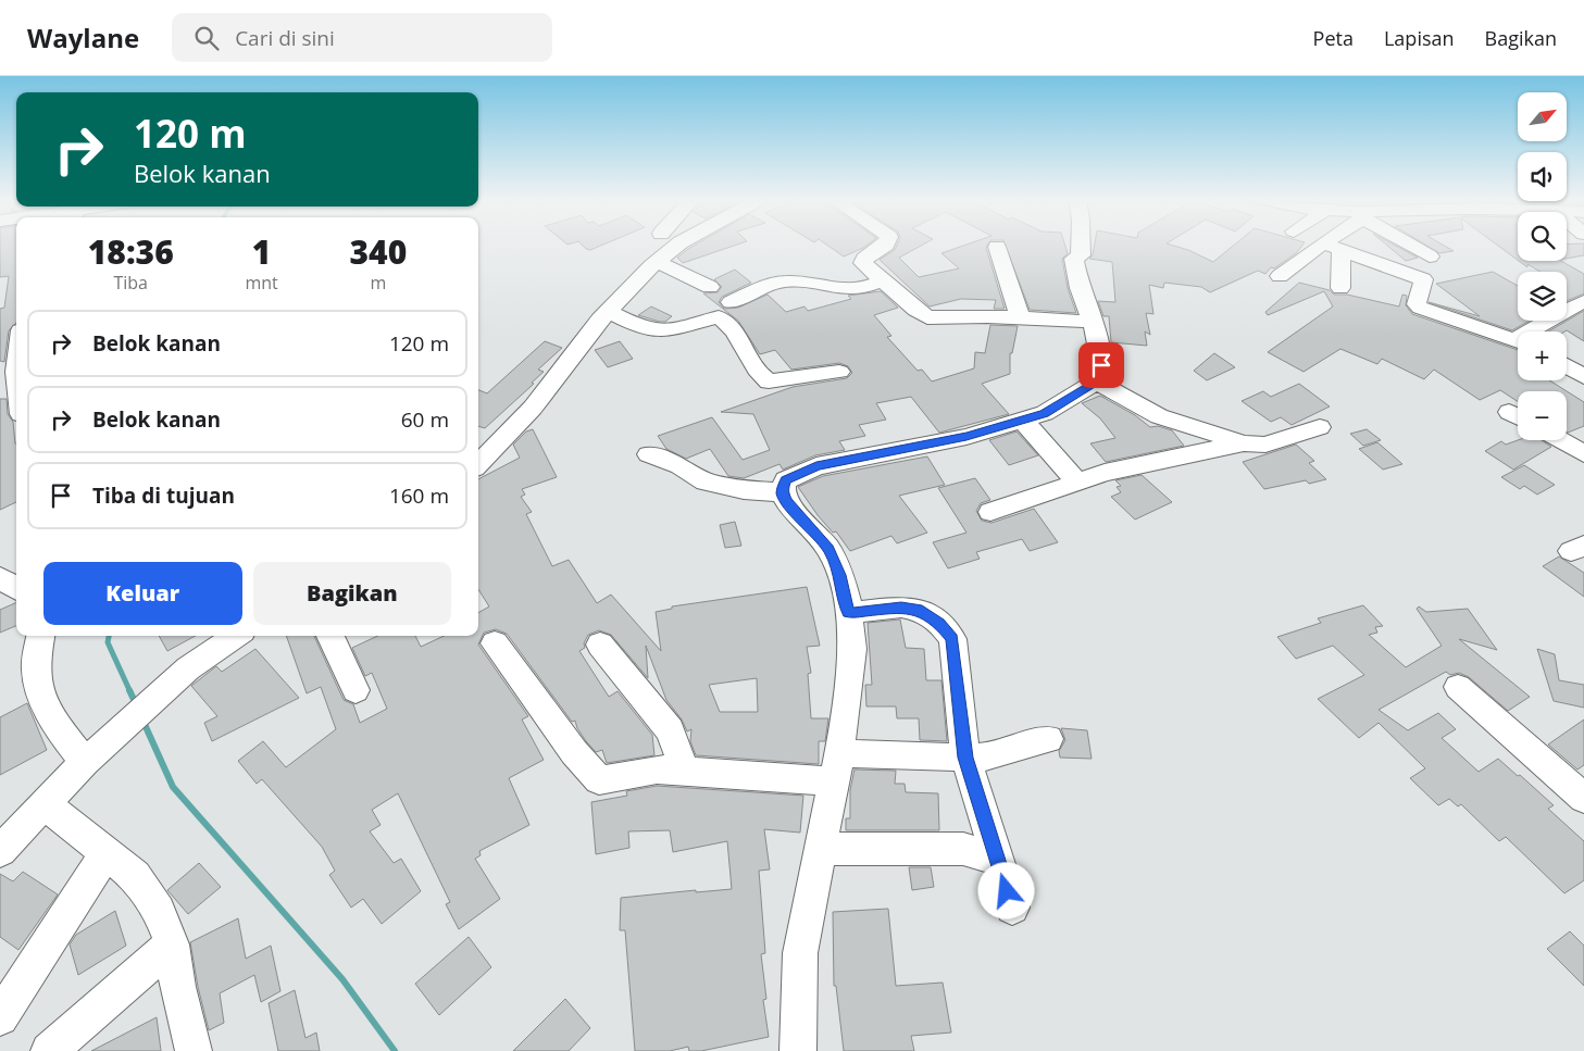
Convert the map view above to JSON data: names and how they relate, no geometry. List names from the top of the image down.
{
  "north": "top right",
  "page": {
    "header": "Waylane",
    "search": "Cari di sini",
    "nav": ["Peta", "Lapisan", "Bagikan"],
    "map_buttons": ["+", "−"],
    "turn": ["120 m", "Belok kanan"],
    "eta": [
      "18:36",
      "Tiba",
      "1",
      "mnt",
      "340",
      "m"
    ],
    "list": [
      {
        "name": "Belok kanan",
        "value": "120 m"
      },
      {
        "name": "Belok kanan",
        "value": "60 m"
      },
      {
        "name": "Tiba di tujuan",
        "value": "160 m"
      }
    ],
    "buttons": ["Keluar", "Bagikan"]
  }
}
